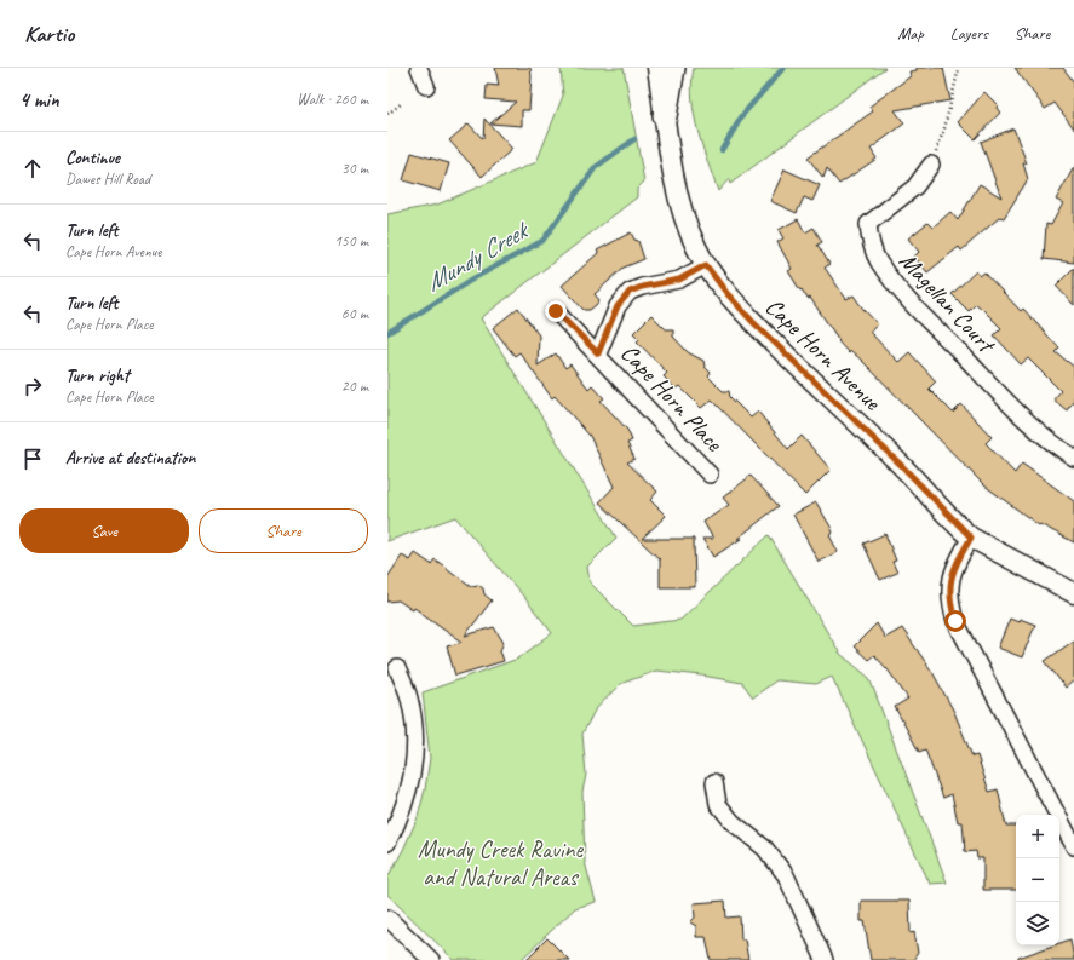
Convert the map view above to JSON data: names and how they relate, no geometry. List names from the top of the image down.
{
  "streets": {
    "street": ["Magellan Court", "Cape Horn Avenue", "Cape Horn Place"]
  },
  "crossings": [
    ["Cape Horn Avenue", "Cape Horn Place"]
  ],
  "water": ["Mundy Creek"],
  "parks": ["Mundy Creek Ravine and Natural Areas"],
  "page": {
    "header": "Kartio",
    "nav": ["Map", "Layers", "Share"],
    "heading": ["4 min", "Walk · 260 m"],
    "list": [
      ["Continue", "Dawes Hill Road", "30 m"],
      ["Turn left", "Cape Horn Avenue", "150 m"],
      ["Turn left", "Cape Horn Place", "60 m"],
      ["Turn right", "Cape Horn Place", "20 m"],
      "Arrive at destination"
    ],
    "buttons": ["Save", "Share"],
    "map_buttons": ["+", "−"]
  }
}
